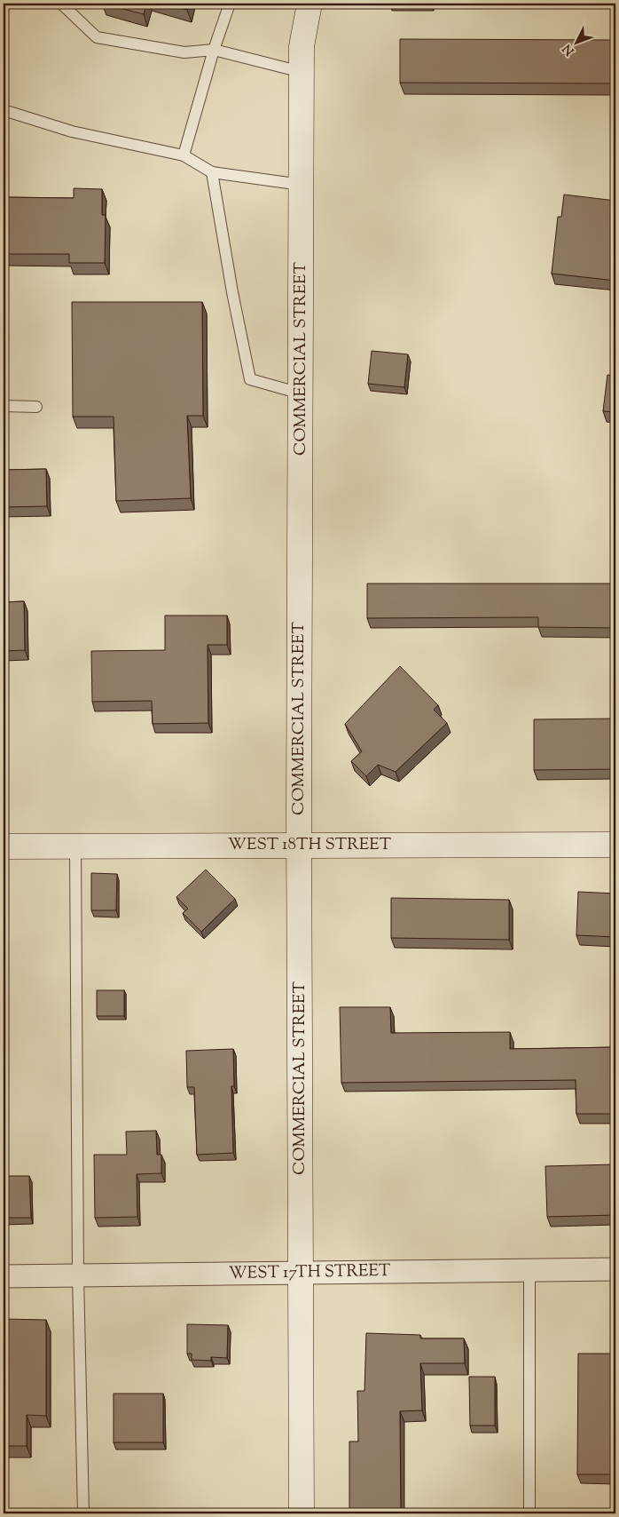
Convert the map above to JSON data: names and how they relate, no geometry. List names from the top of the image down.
{
  "streets": {
    "street": ["COMMERCIAL STREET", "WEST 18TH STREET", "WEST 17TH STREET"]
  },
  "crossings": [
    ["COMMERCIAL STREET", "WEST 18TH STREET"],
    ["COMMERCIAL STREET", "WEST 17TH STREET"]
  ],
  "north": "bottom left"
}
